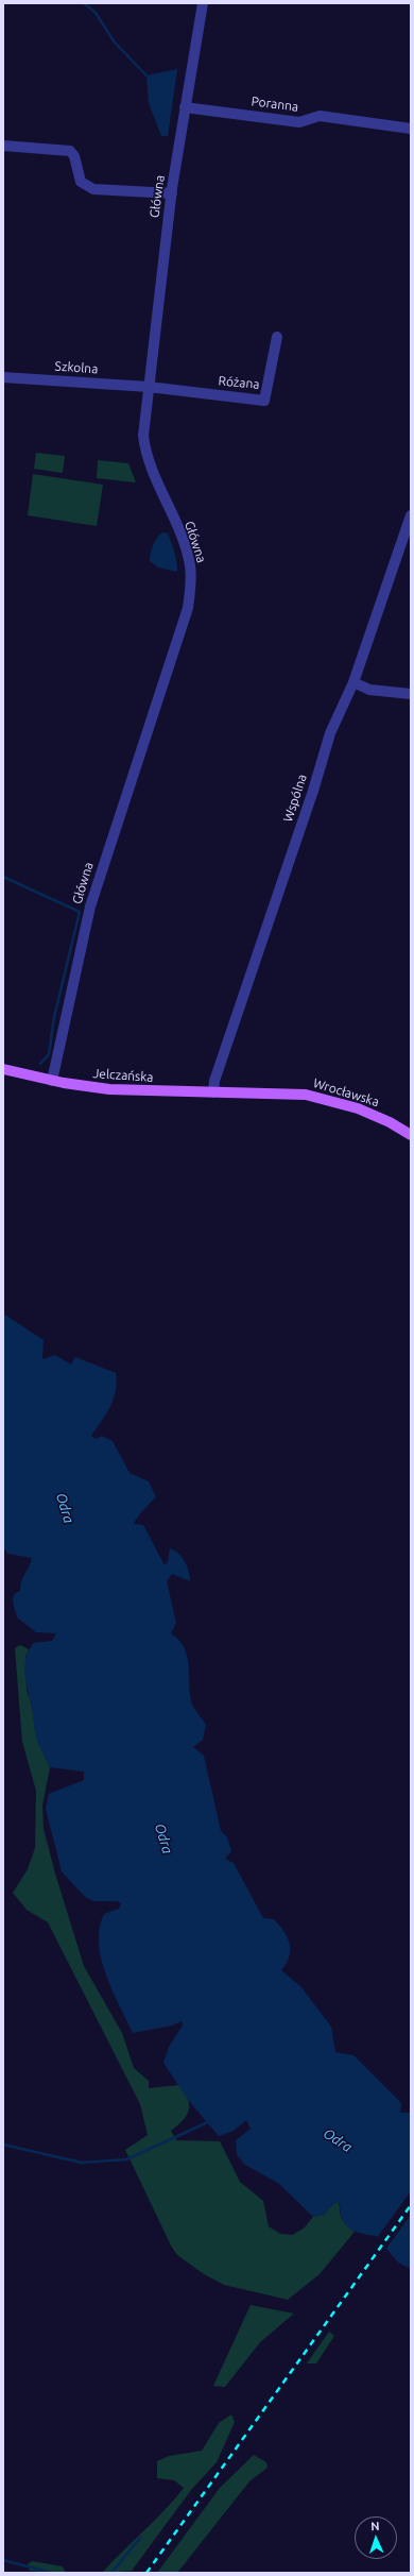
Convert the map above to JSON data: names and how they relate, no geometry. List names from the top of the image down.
{
  "streets": {
    "main road": ["Jelczańska", "Wrocławska"],
    "street": [
      "Poranna",
      "Główna",
      "Szkolna",
      "Różana",
      "Wspólna"
    ]
  },
  "crossings": [
    ["Poranna", "Główna"],
    ["Główna", "Szkolna"],
    ["Główna", "Różana"],
    ["Główna", "Jelczańska"],
    ["Szkolna", "Różana"],
    ["Wspólna", "Jelczańska"],
    ["Jelczańska", "Wrocławska"]
  ],
  "water": ["Odra"],
  "north": "top"
}
